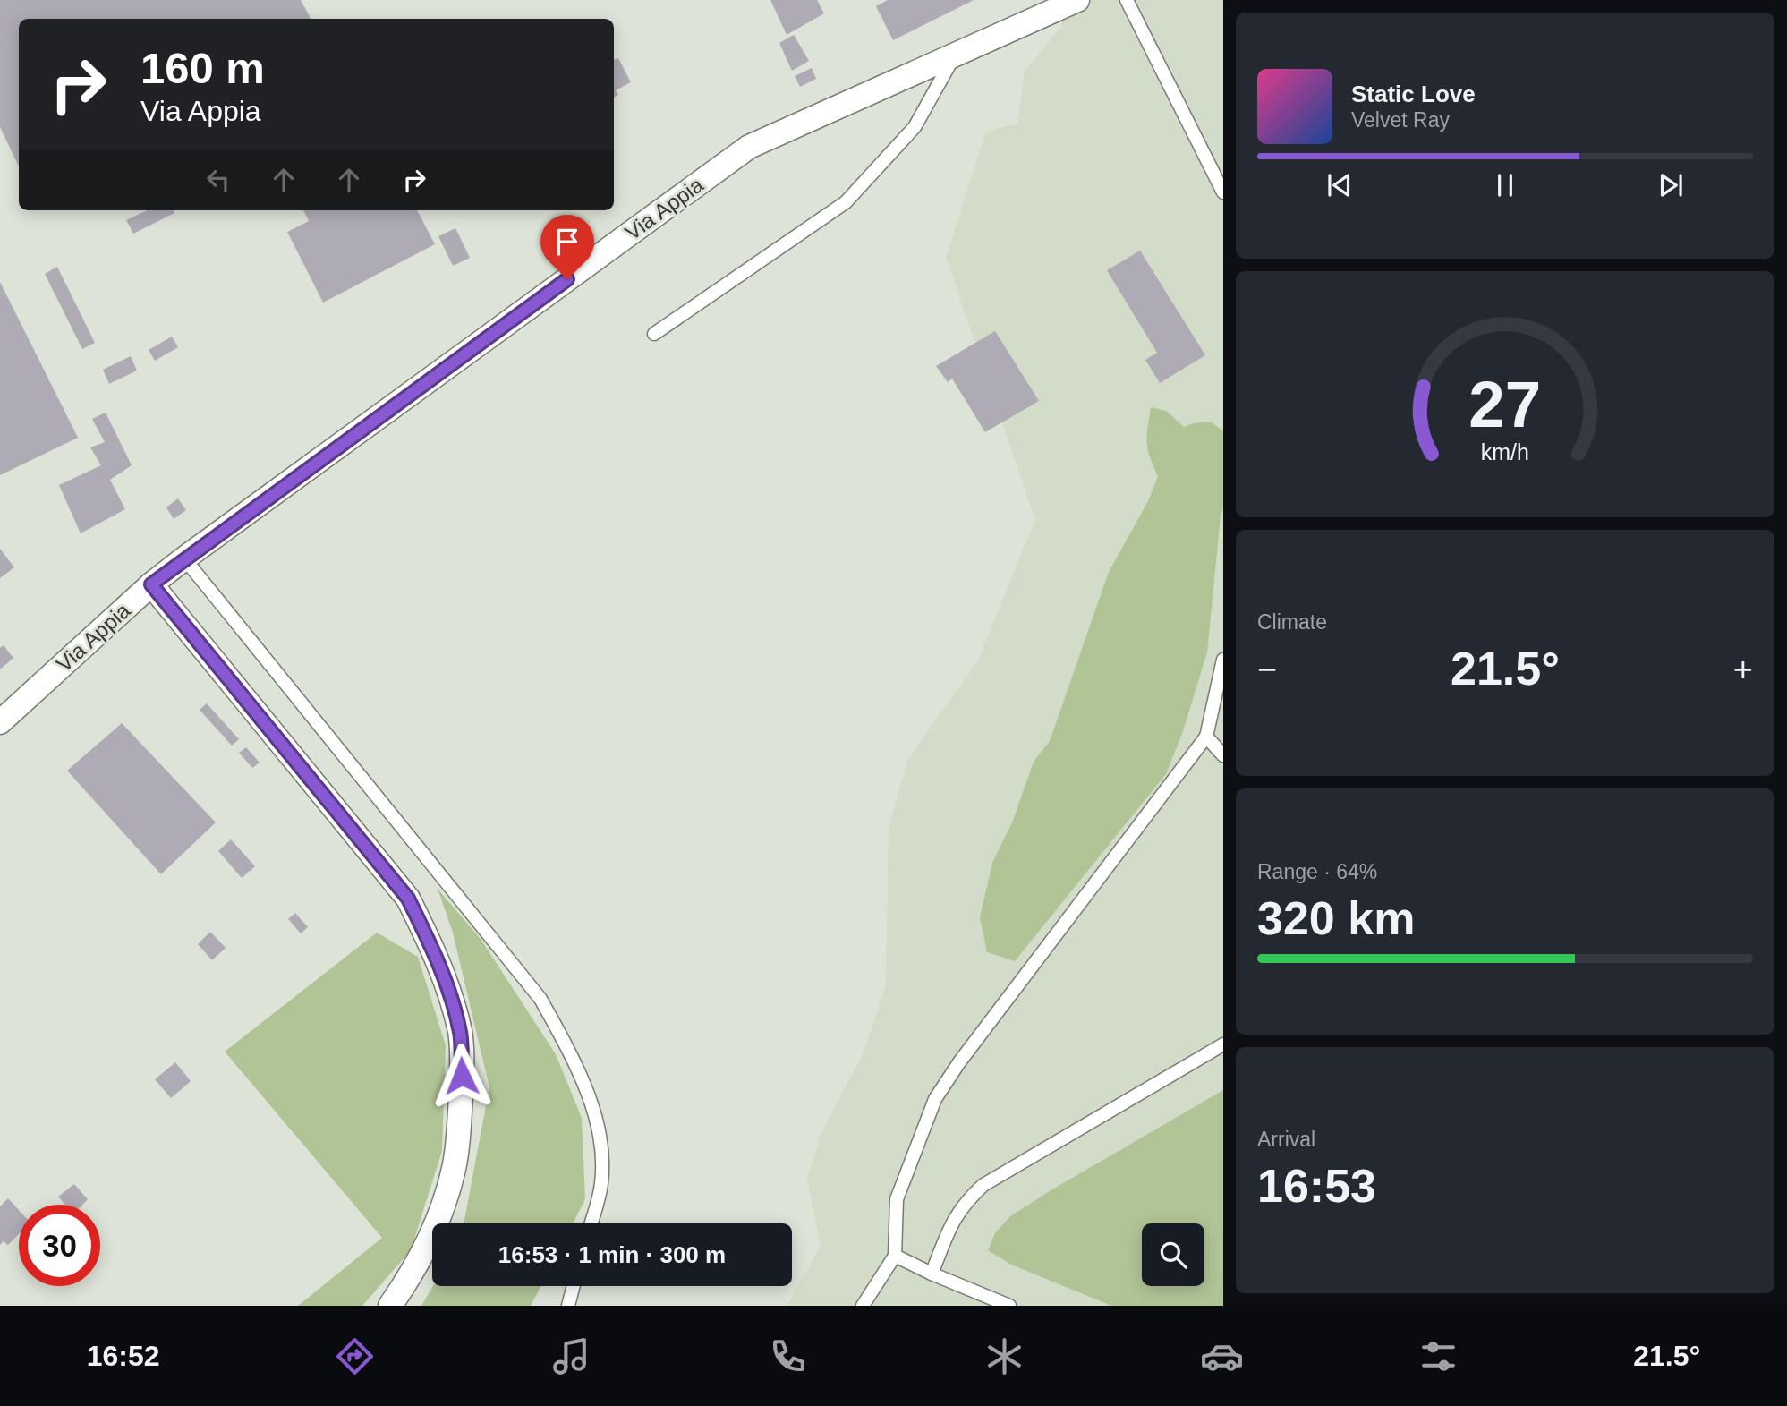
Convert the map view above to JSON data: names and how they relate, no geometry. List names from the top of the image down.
{
  "streets": {
    "street": ["Via Appia"]
  },
  "page": {
    "turn": ["160 m", "Via Appia"],
    "song": ["Static Love", "Velvet Ray"],
    "tile": [
      "Climate",
      ["Range · 64%", "320 km"],
      ["Arrival", "16:53"]
    ],
    "heat": ["−", "21.5°", "+"],
    "limit": "30",
    "trip": "16:53 · 1 min · 300 m",
    "tabs": ["16:52", "21.5°"],
    "gauge": ["27", "km/h"]
  }
}
